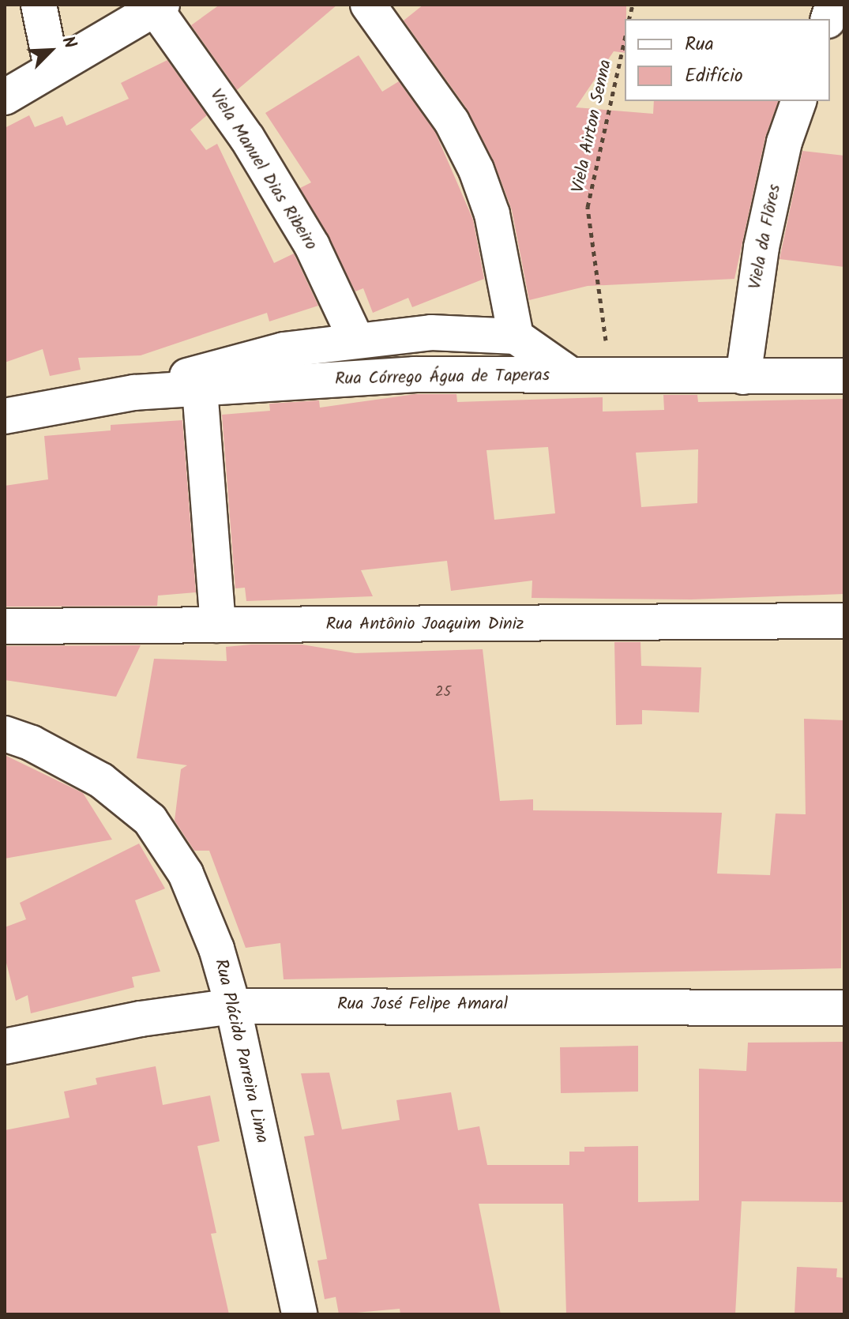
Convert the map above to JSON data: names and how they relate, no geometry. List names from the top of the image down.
{
  "streets": {
    "street": [
      "Viela Manuel Dias Ribeiro",
      "Viela da Flôres",
      "Rua Córrego Água de Taperas",
      "Rua Antônio Joaquim Diniz",
      "Rua José Felipe Amaral",
      "Rua Plácido Parreira Lima"
    ],
    "path": ["Viela Airton Senna"]
  },
  "crossings": [
    ["Viela Airton Senna", "Rua Córrego Água de Taperas"],
    ["Viela da Flôres", "Rua Córrego Água de Taperas"],
    ["Rua José Felipe Amaral", "Rua Plácido Parreira Lima"]
  ],
  "house_numbers": ["25"],
  "legend": ["Rua", "Edifício"],
  "north": "top right"
}
